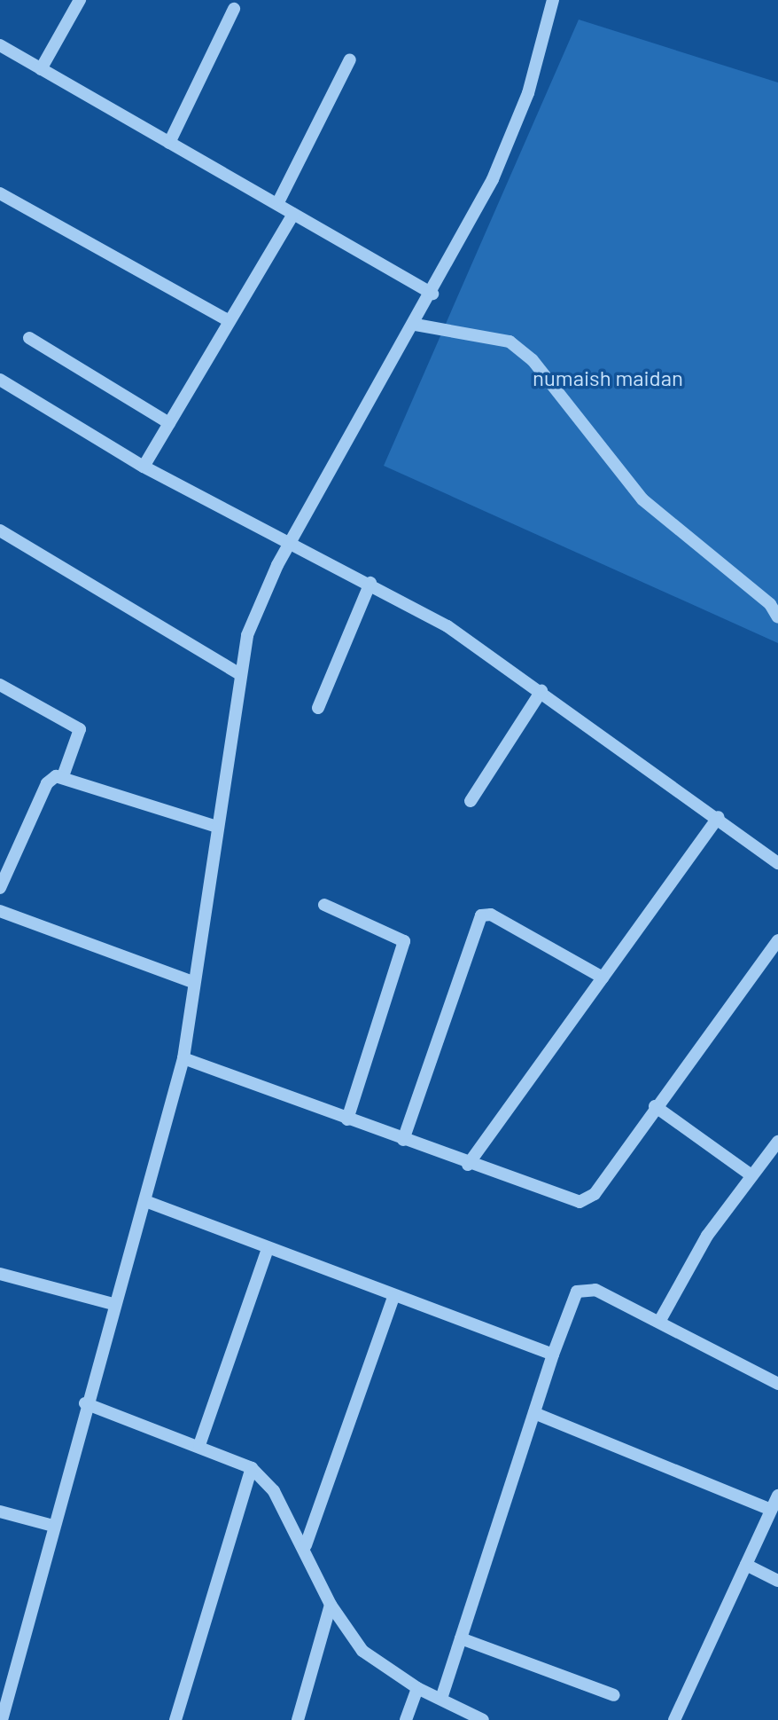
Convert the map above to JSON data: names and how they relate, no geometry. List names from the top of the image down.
{
  "parks": ["numaish maidan"]
}
